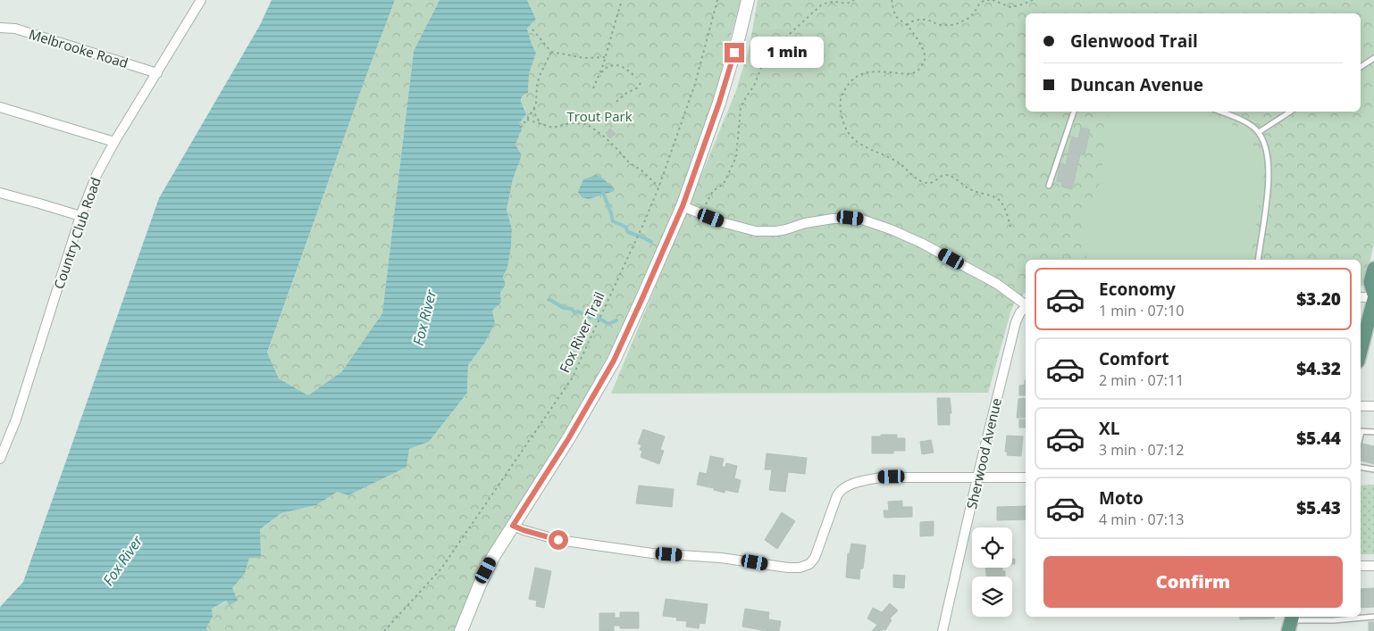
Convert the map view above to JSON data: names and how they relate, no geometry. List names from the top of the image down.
{
  "streets": {
    "street": ["Melbrooke Road", "Country Club Road", "Sherwood Avenue"],
    "path": ["Fox River Trail"]
  },
  "crossings": [
    ["Melbrooke Road", "Country Club Road"]
  ],
  "water": ["Fox River"],
  "parks": ["Trout Park"],
  "page": {
    "banner": ["Glenwood Trail", "Duncan Avenue"],
    "bubble": "1 min",
    "list": [
      {
        "name": "Economy",
        "note": "1 min · 07:10",
        "value": "$3.20"
      },
      {
        "name": "Comfort",
        "note": "2 min · 07:11",
        "value": "$4.32"
      },
      {
        "name": "XL",
        "note": "3 min · 07:12",
        "value": "$5.44"
      },
      {
        "name": "Moto",
        "note": "4 min · 07:13",
        "value": "$5.43"
      }
    ],
    "buttons": "Confirm"
  }
}
